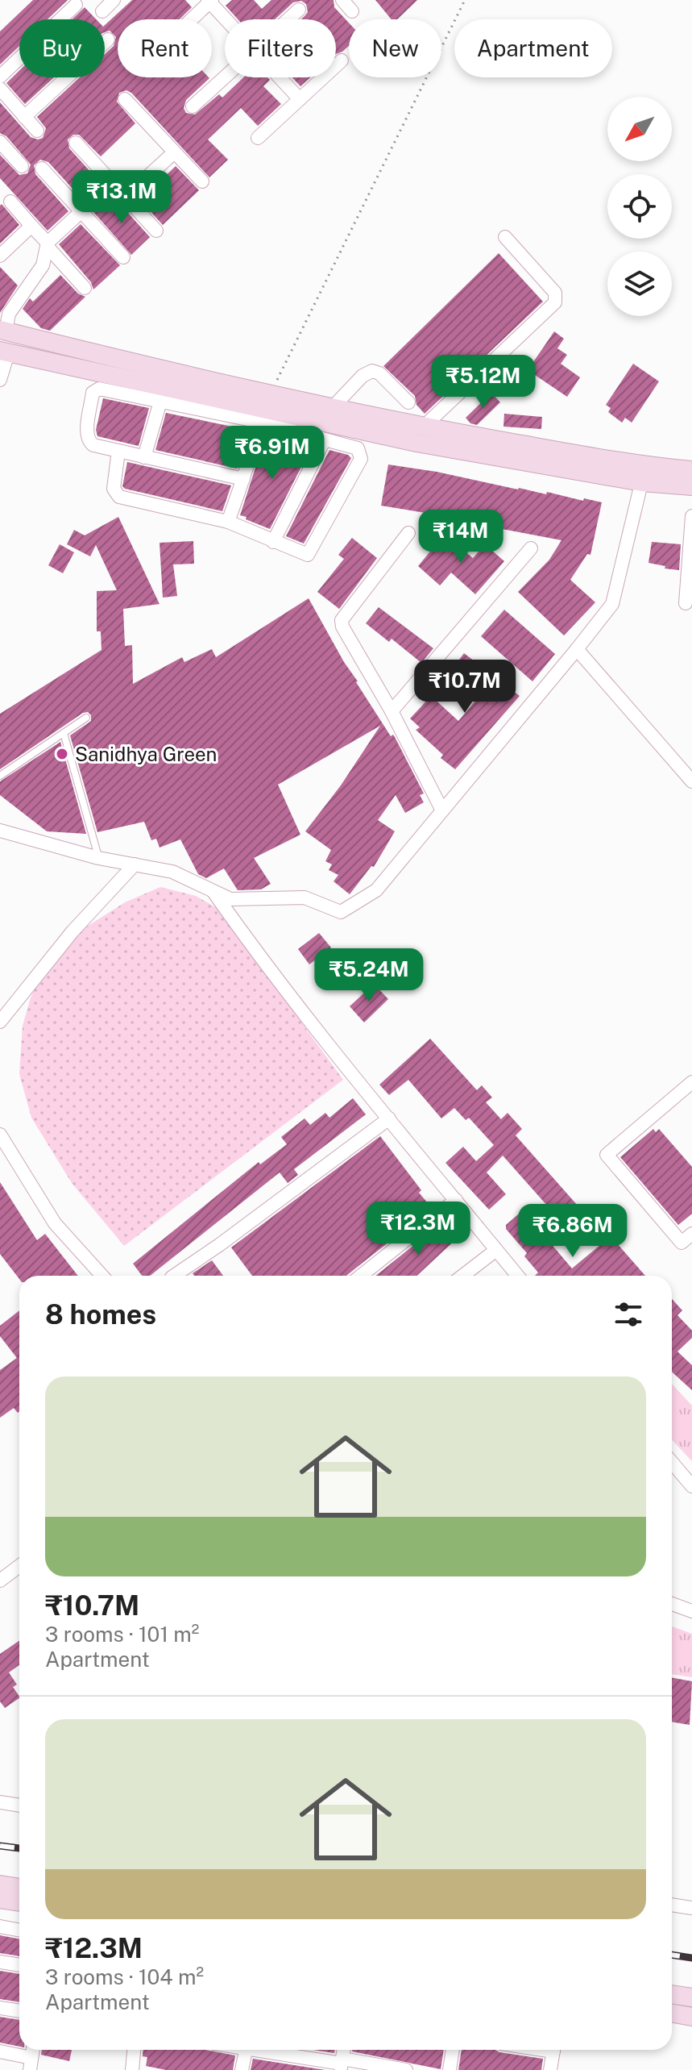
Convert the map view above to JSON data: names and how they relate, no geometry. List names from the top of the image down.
{
  "places": ["Sanidhya Green"],
  "north": "bottom left",
  "page": {
    "chip": [
      "Buy",
      "Rent",
      "Filters",
      "New",
      "Apartment"
    ],
    "price": [
      "₹13.1M",
      "₹5.12M",
      "₹6.91M",
      "₹14M",
      "₹10.7M",
      "₹5.24M",
      "₹12.3M",
      "₹6.86M"
    ],
    "heading": "8 homes",
    "list": [
      {
        "name": "₹10.7M",
        "note": "3 rooms · 101 m² · Apartment"
      },
      {
        "name": "₹12.3M",
        "note": "3 rooms · 104 m² · Apartment"
      }
    ]
  }
}
